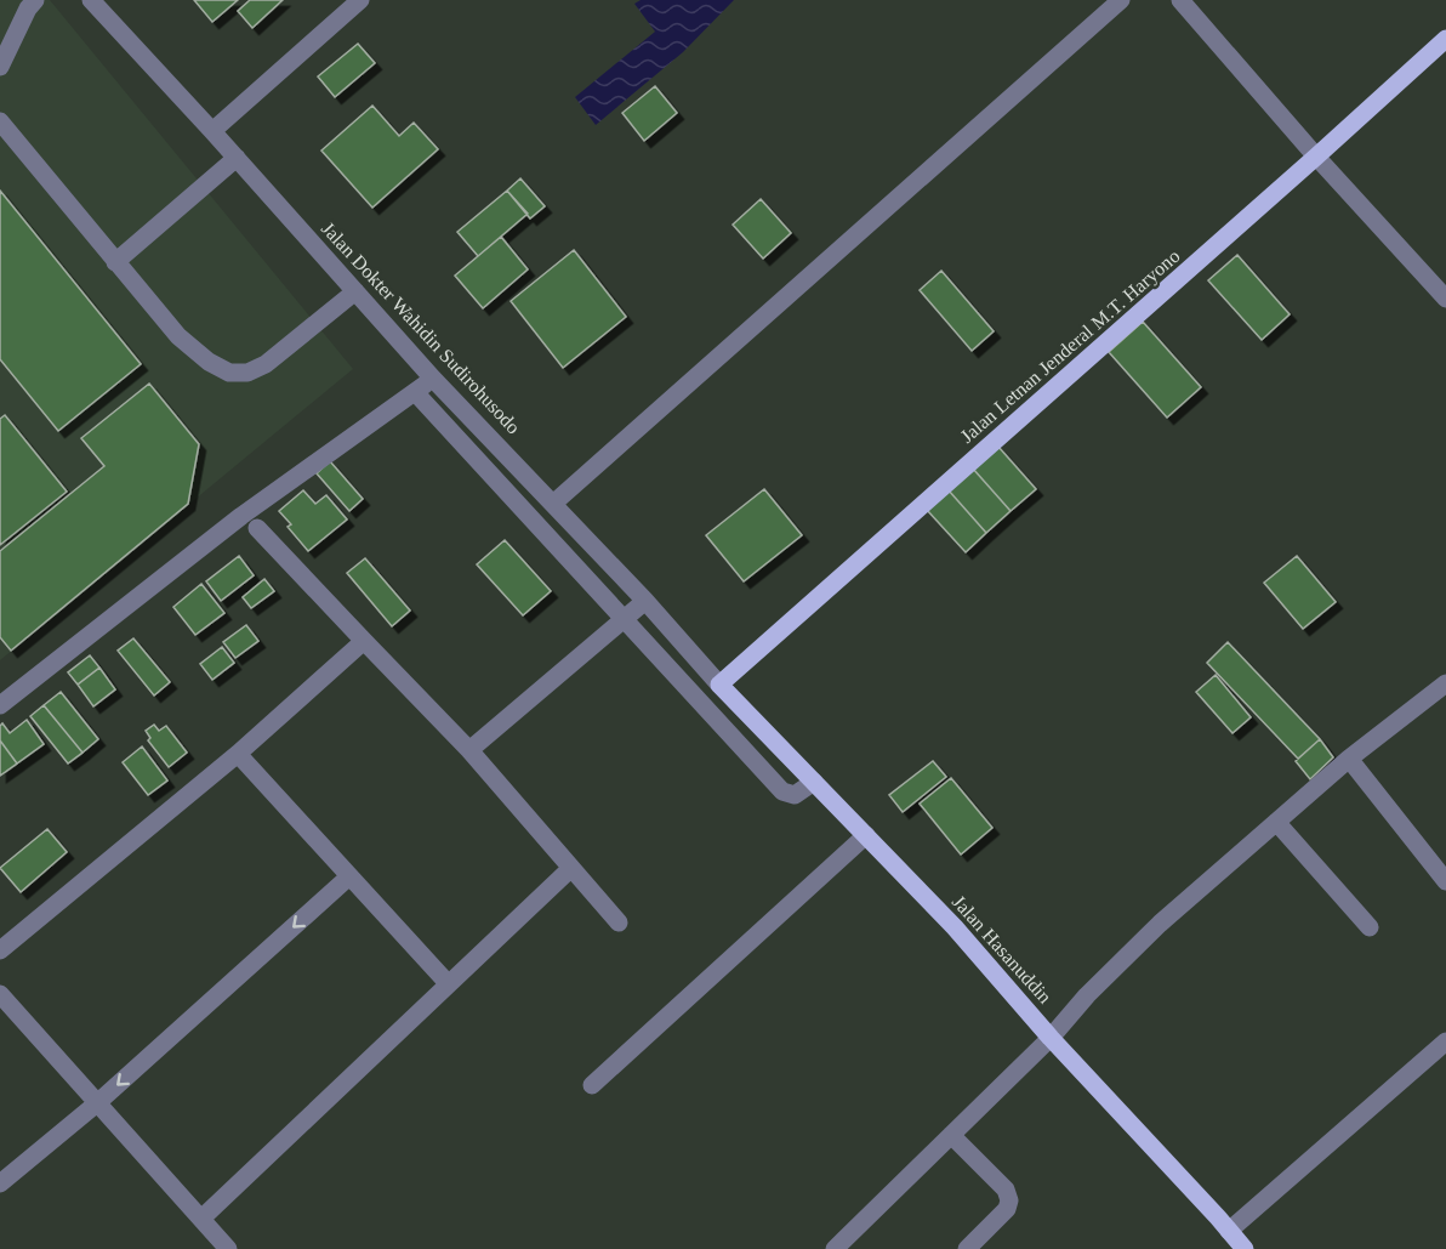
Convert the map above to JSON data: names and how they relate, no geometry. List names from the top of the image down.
{
  "streets": {
    "main road": ["Jalan Letnan Jenderal M.T. Haryono", "Jalan Hasanuddin"],
    "street": ["Jalan Dokter Wahidin Sudirohusodo"]
  },
  "crossings": [
    ["Jalan Dokter Wahidin Sudirohusodo", "Jalan Letnan Jenderal M.T. Haryono"],
    ["Jalan Dokter Wahidin Sudirohusodo", "Jalan Hasanuddin"],
    ["Jalan Letnan Jenderal M.T. Haryono", "Jalan Hasanuddin"]
  ]
}
